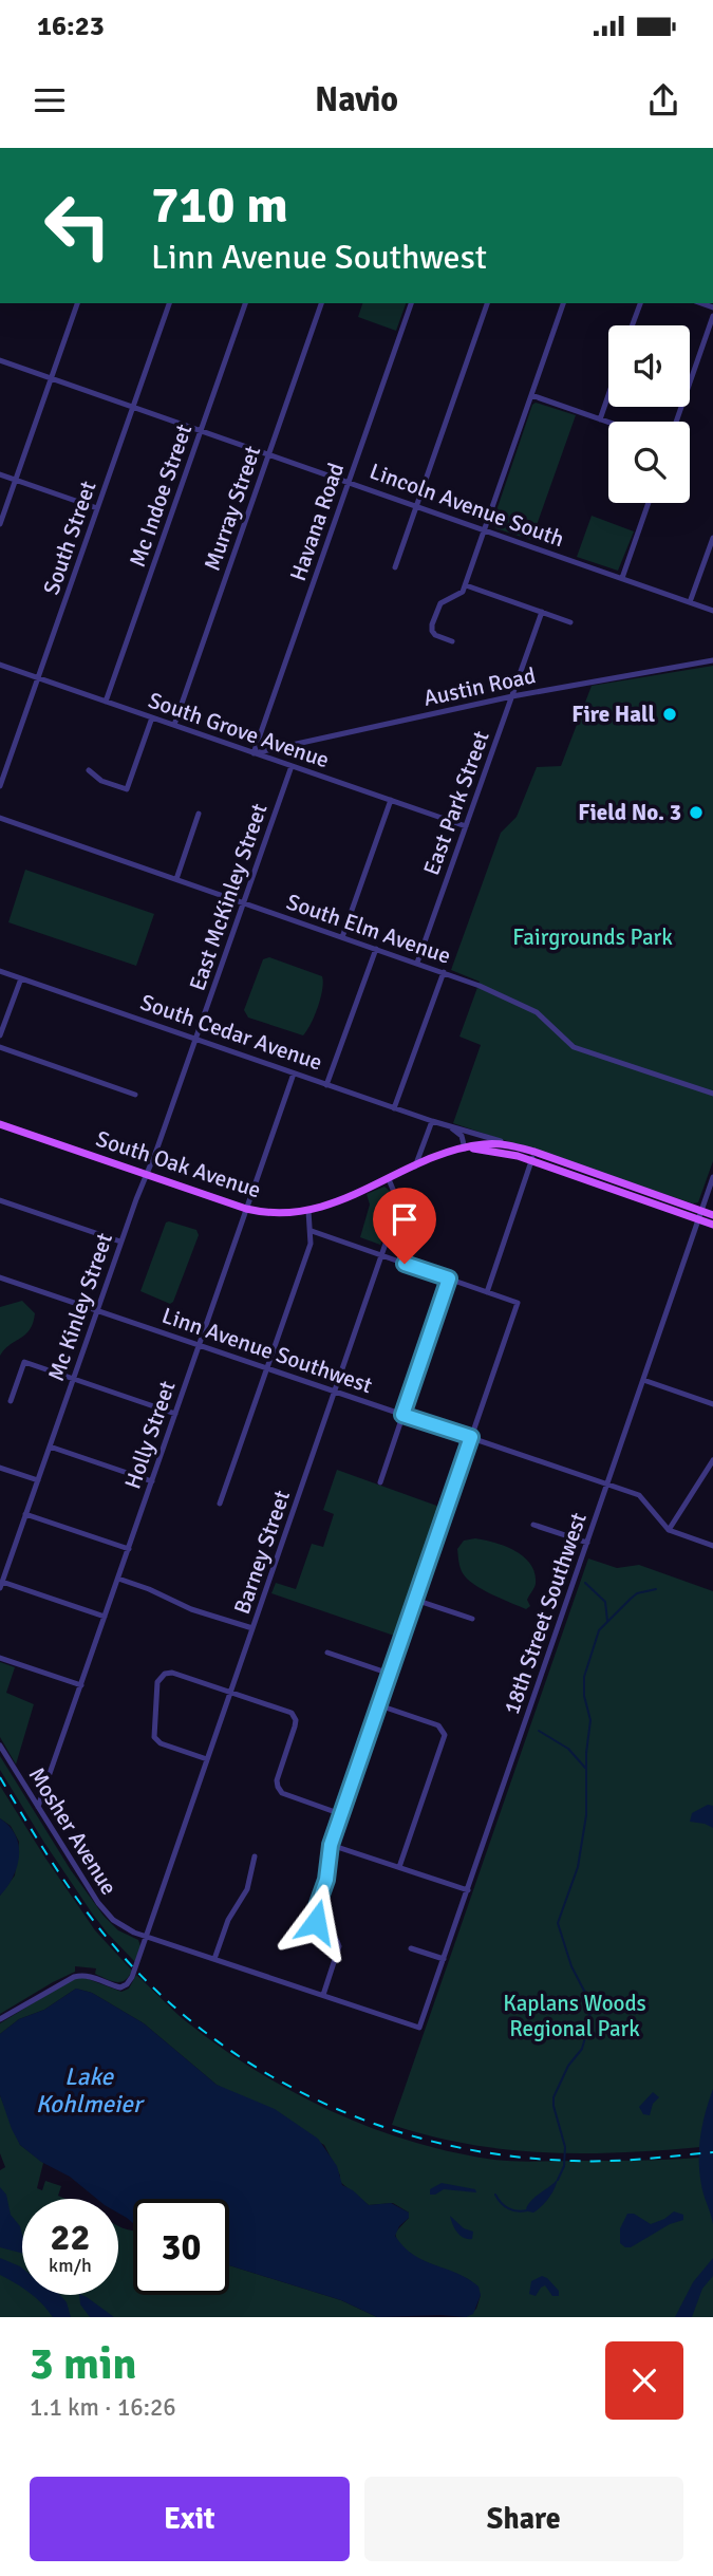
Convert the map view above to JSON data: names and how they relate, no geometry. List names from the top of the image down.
{
  "streets": {
    "main road": ["South Cedar Avenue", "South Oak Avenue"],
    "street": [
      "Mc Indoe Street",
      "Lincoln Avenue South",
      "Murray Street",
      "Havana Road",
      "South Street",
      "Austin Road",
      "South Grove Avenue",
      "East Park Street",
      "East McKinley Street",
      "South Elm Avenue",
      "Mc Kinley Street",
      "Linn Avenue Southwest",
      "Holly Street",
      "Barney Street",
      "18th Street Southwest",
      "Mosher Avenue"
    ]
  },
  "crossings": [
    ["Mc Indoe Street", "Lincoln Avenue South"],
    ["Mc Indoe Street", "South Grove Avenue"],
    ["Lincoln Avenue South", "Murray Street"],
    ["Lincoln Avenue South", "Havana Road"],
    ["Lincoln Avenue South", "South Street"],
    ["Murray Street", "South Grove Avenue"],
    ["Havana Road", "Austin Road"],
    ["Havana Road", "South Grove Avenue"],
    ["South Street", "South Grove Avenue"],
    ["Austin Road", "South Grove Avenue"],
    ["Austin Road", "East Park Street"],
    ["South Grove Avenue", "East Park Street"],
    ["South Grove Avenue", "East McKinley Street"],
    ["East Park Street", "South Elm Avenue"],
    ["East McKinley Street", "South Elm Avenue"],
    ["East McKinley Street", "South Cedar Avenue"],
    ["East McKinley Street", "Mc Kinley Street"],
    ["South Cedar Avenue", "South Oak Avenue"],
    ["South Cedar Avenue", "Mc Kinley Street"],
    ["South Cedar Avenue", "Holly Street"],
    ["South Cedar Avenue", "18th Street Southwest"],
    ["South Oak Avenue", "Mc Kinley Street"],
    ["South Oak Avenue", "Holly Street"],
    ["South Oak Avenue", "Barney Street"],
    ["Mc Kinley Street", "Linn Avenue Southwest"],
    ["Linn Avenue Southwest", "Holly Street"],
    ["Linn Avenue Southwest", "Barney Street"],
    ["Linn Avenue Southwest", "18th Street Southwest"],
    ["Holly Street", "Mosher Avenue"],
    ["Barney Street", "Mosher Avenue"],
    ["18th Street Southwest", "Mosher Avenue"]
  ],
  "water": ["Lake Kohlmeier"],
  "parks": ["Fairgrounds Park", "Kaplans Woods Regional Park"],
  "places": ["Fire Hall", "Field No. 3"],
  "page": {
    "status": "16:23",
    "header": "Navio",
    "turn": ["710 m", "Linn Avenue Southwest"],
    "speed": "22 km/h",
    "limit": "30",
    "heading": ["3 min", "1.1 km · 16:26"],
    "buttons": ["Exit", "Share"]
  }
}
